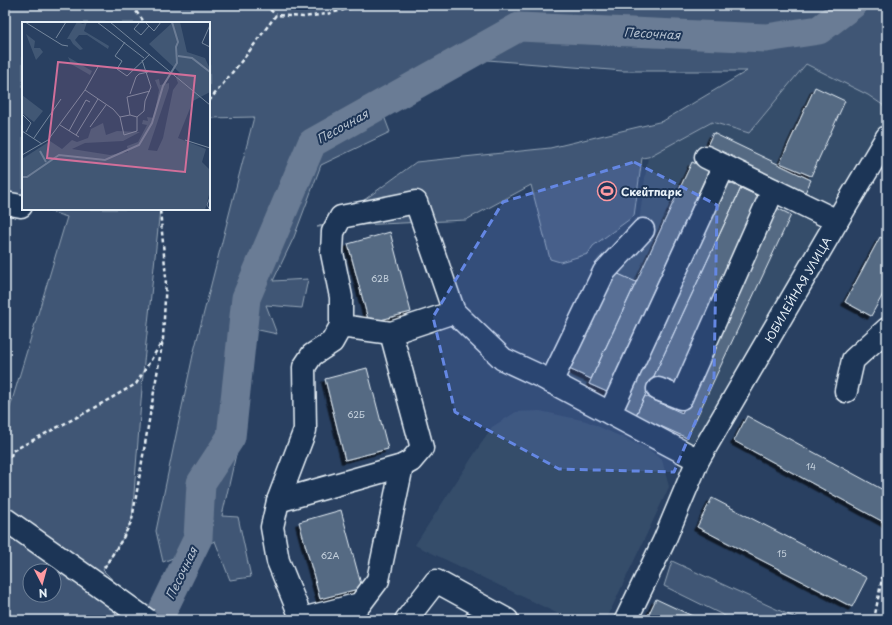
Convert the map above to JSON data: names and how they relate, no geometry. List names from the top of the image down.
{
  "streets": {
    "street": ["ЮБИЛЕЙНАЯ УЛИЦА"]
  },
  "water": ["Песочная"],
  "places": {
    "sports": ["Скейтпарк"]
  },
  "house_numbers": [
    "62В",
    "62Б",
    "14",
    "15",
    "62А"
  ],
  "north": "bottom"
}
